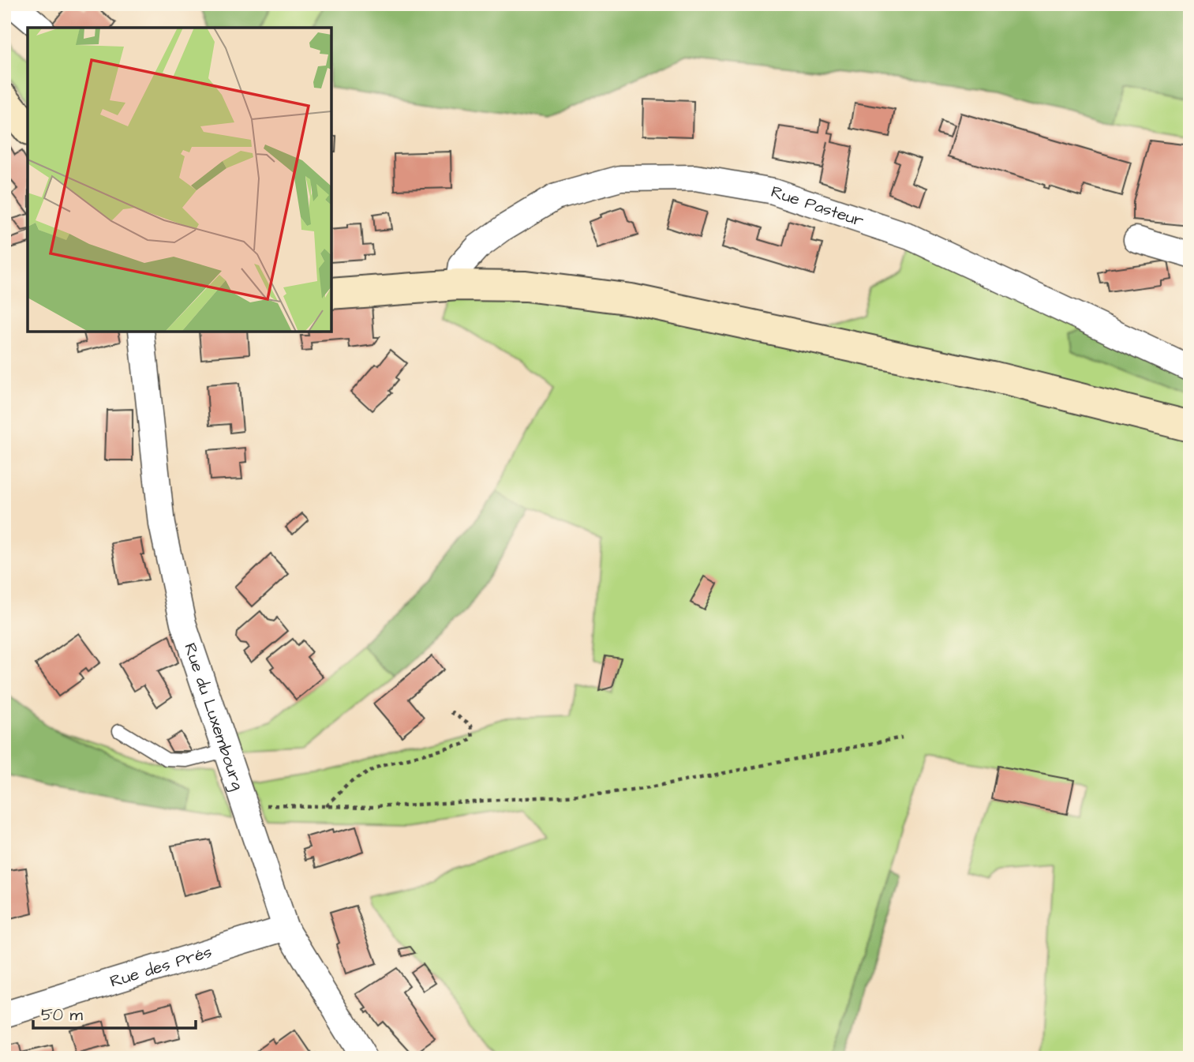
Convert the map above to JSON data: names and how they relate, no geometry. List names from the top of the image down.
{
  "streets": {
    "street": ["Rue Pasteur", "Rue du Luxembourg", "Rue des Prés"]
  },
  "crossings": [
    ["Rue du Luxembourg", "Rue des Prés"]
  ],
  "scale_bar": "50 m"
}
